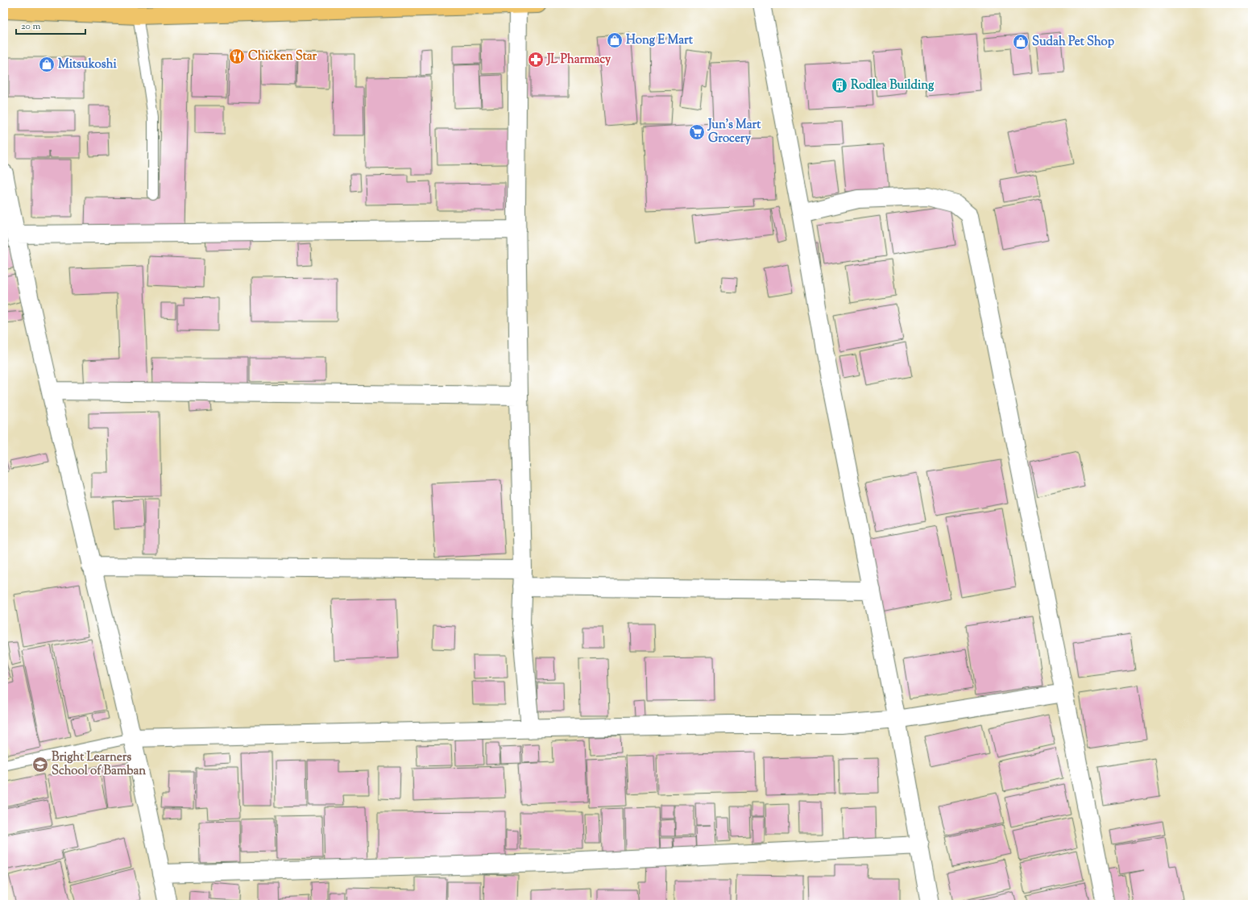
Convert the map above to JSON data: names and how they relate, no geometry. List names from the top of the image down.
{
  "places": {
    "shop": ["Hong E Mart", "Sudah Pet Shop", "Mitsukoshi"],
    "restaurant": ["Chicken Star"],
    "pharmacy": ["JL Pharmacy"],
    "building": ["Rodlea Building"],
    "supermarket": ["Jun's Mart Grocery"],
    "school or university": ["Bright Learners School of Bamban"]
  },
  "scale_bar": "20 m"
}
